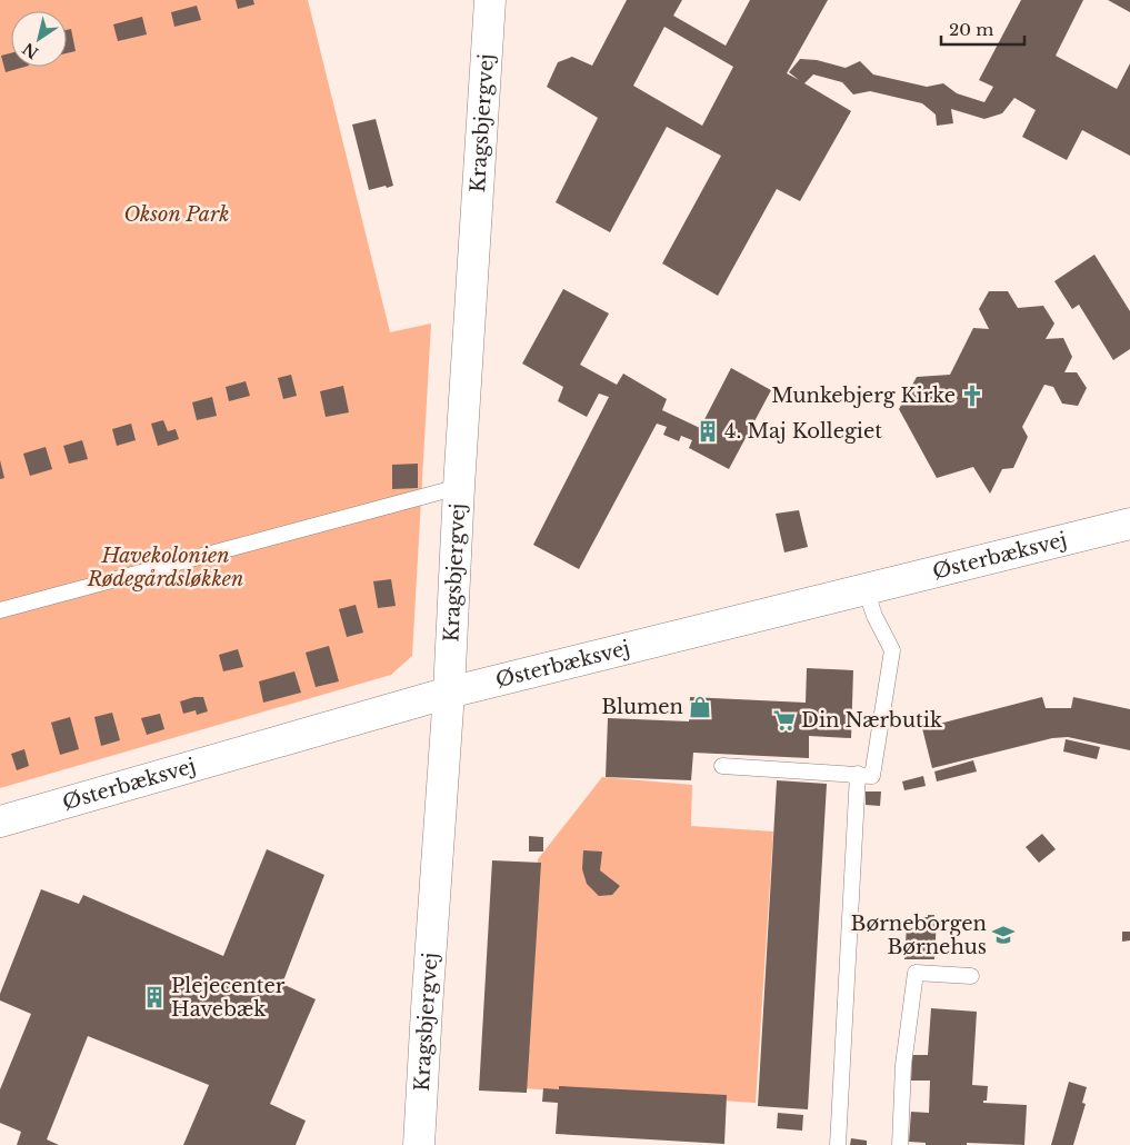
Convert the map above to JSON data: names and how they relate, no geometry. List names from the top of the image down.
{
  "streets": {
    "street": ["Kragsbjergvej", "Østerbæksvej"]
  },
  "crossings": [
    ["Kragsbjergvej", "Østerbæksvej"]
  ],
  "parks": ["Okson Park", "Havekolonien Rødegårdsløkken"],
  "places": {
    "church": ["Munkebjerg Kirke"],
    "building": ["4. Maj Kollegiet", "Plejecenter Havebæk"],
    "shop": ["Blumen"],
    "supermarket": ["Din Nærbutik"],
    "school or university": ["Børneborgen Børnehus"]
  },
  "scale_bar": "20 m",
  "north": "bottom left"
}
